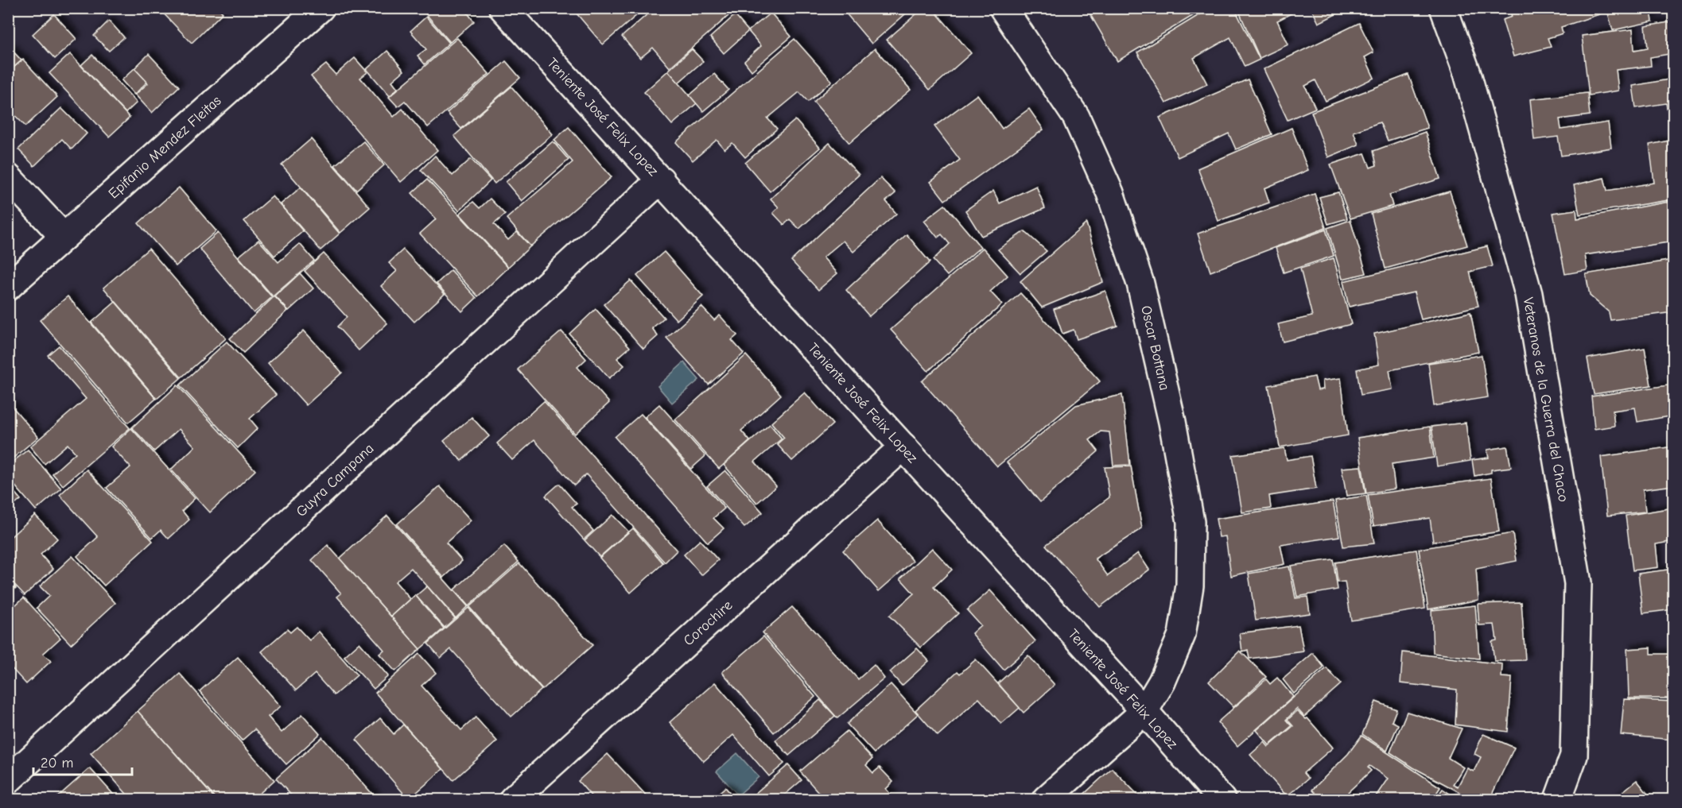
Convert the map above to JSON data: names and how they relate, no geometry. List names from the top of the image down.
{
  "streets": {
    "street": [
      "Teniente José Felix Lopez",
      "Epifanio Mendez Fleitas",
      "Oscar Bottana",
      "Veteranos de la Guerra del Chaco",
      "Guyra Campana",
      "Corochire"
    ]
  },
  "crossings": [
    ["Teniente José Felix Lopez", "Oscar Bottana"],
    ["Teniente José Felix Lopez", "Guyra Campana"],
    ["Teniente José Felix Lopez", "Corochire"]
  ],
  "scale_bar": "20 m"
}
